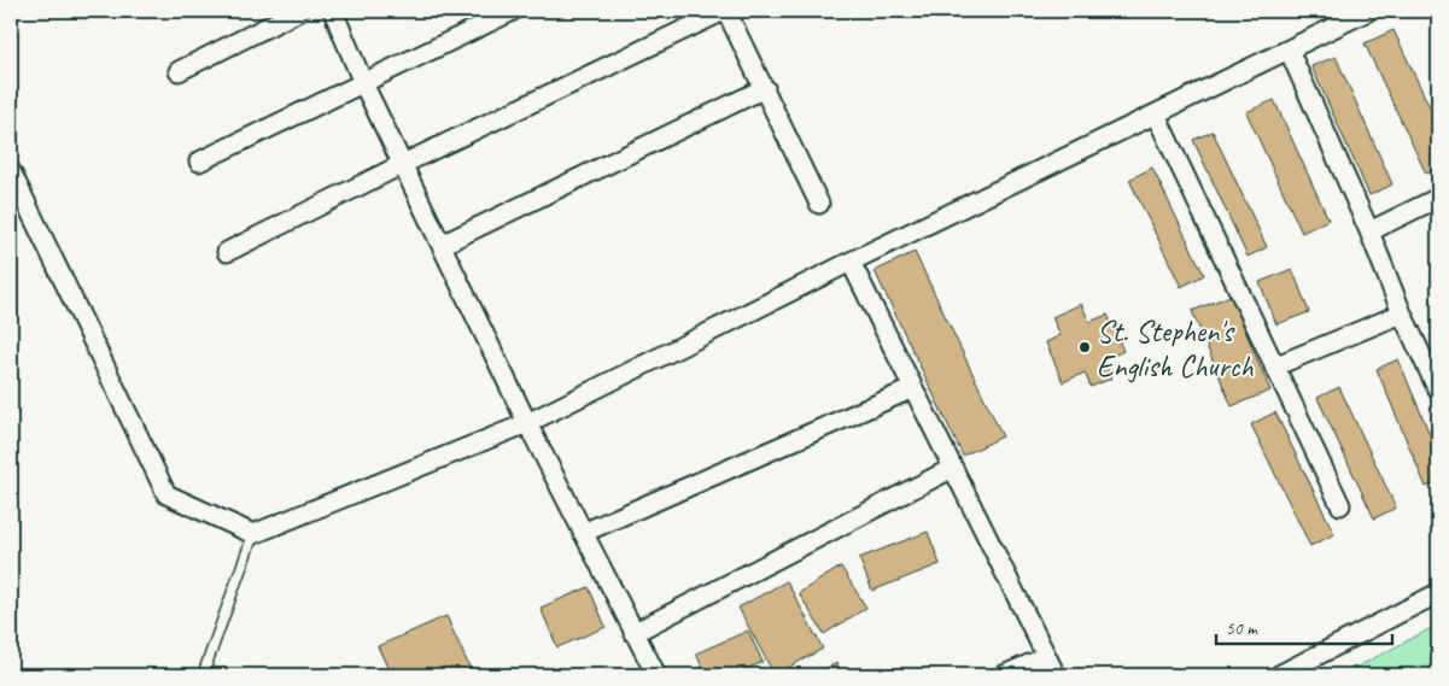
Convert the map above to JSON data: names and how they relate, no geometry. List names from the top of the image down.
{
  "places": ["St. Stephen's English Church"],
  "scale_bar": "50 m"
}
